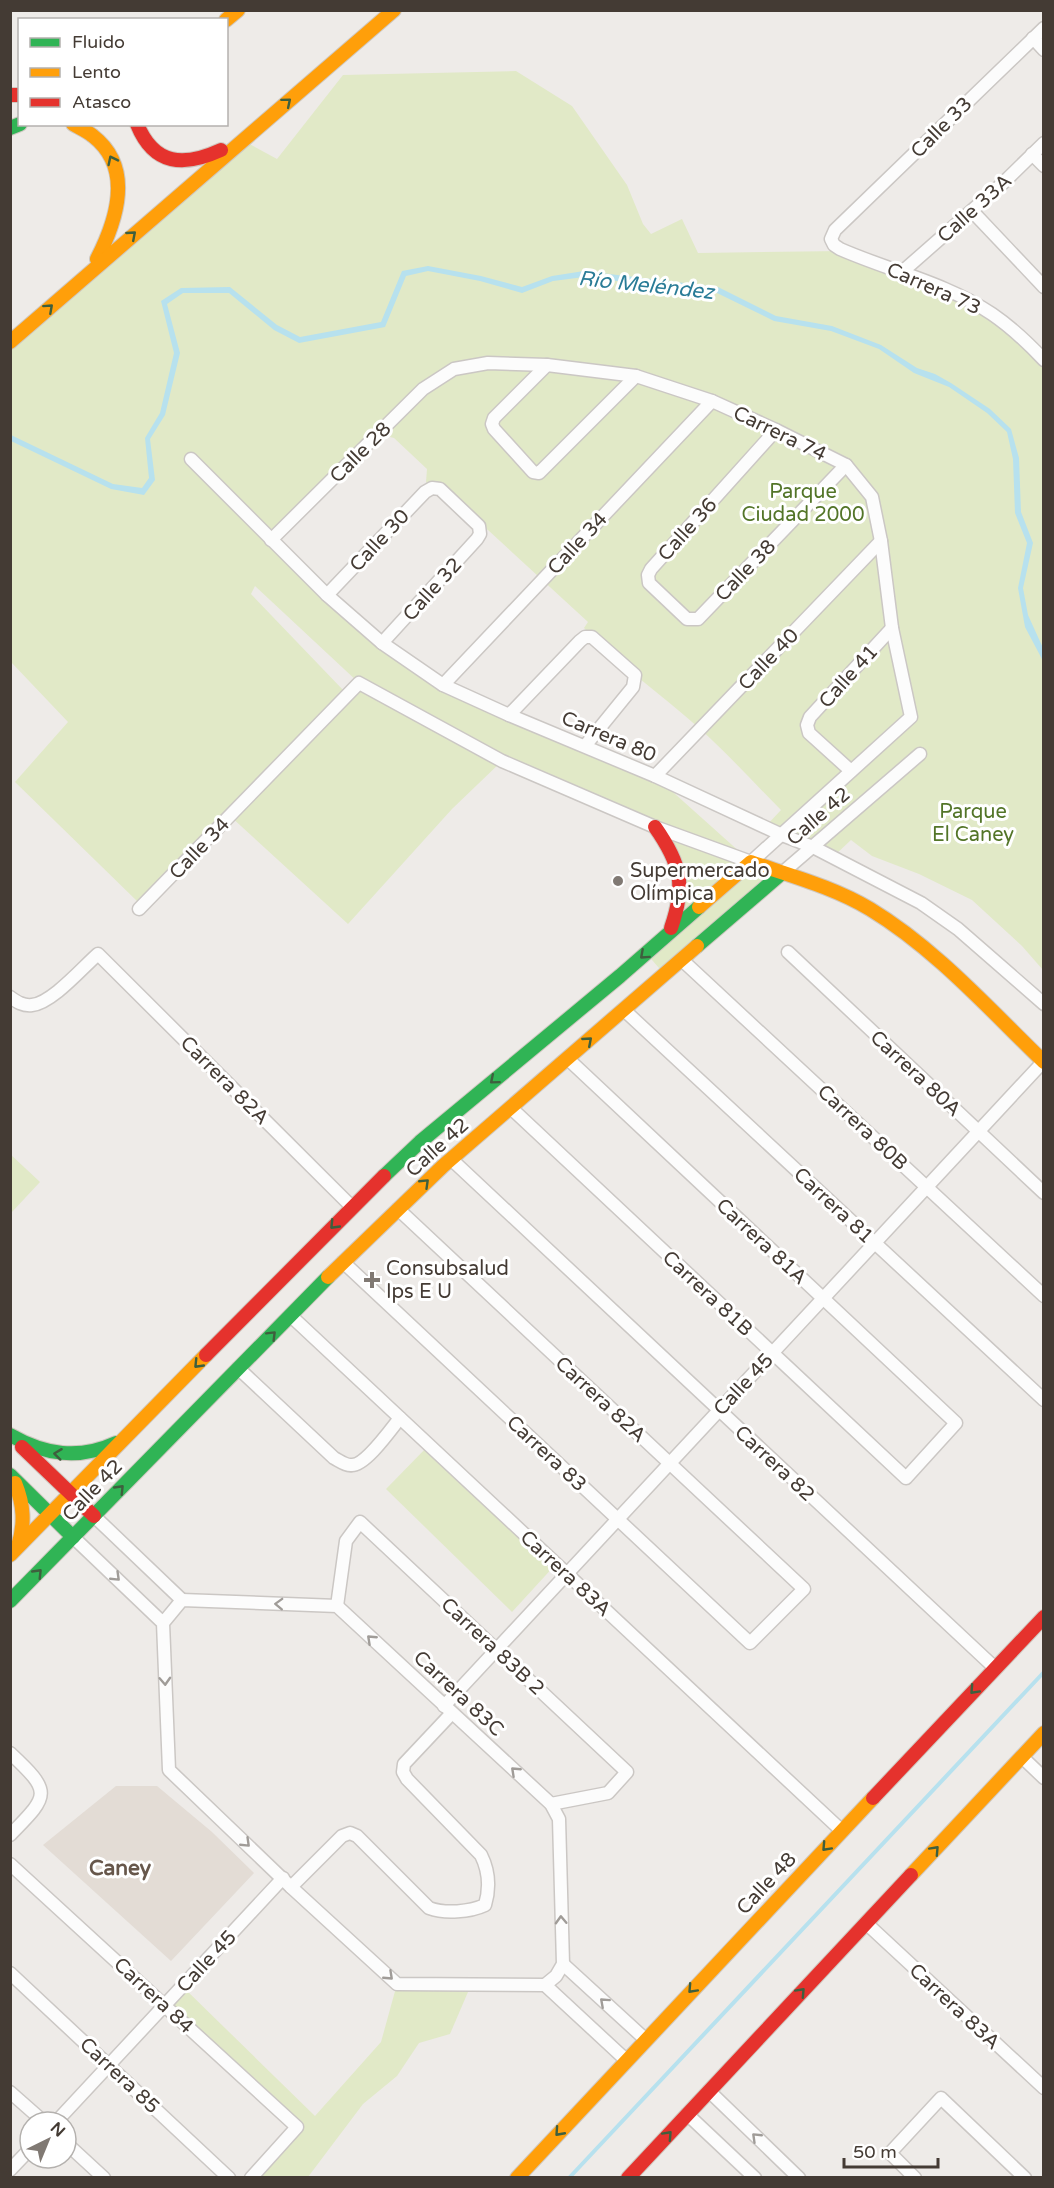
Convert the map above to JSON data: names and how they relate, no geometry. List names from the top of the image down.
{
  "streets": {
    "main road": ["Calle 42", "Calle 48"],
    "street": [
      "Calle 33",
      "Calle 33A",
      "Carrera 73",
      "Carrera 74",
      "Calle 28",
      "Calle 36",
      "Calle 30",
      "Calle 34",
      "Calle 38",
      "Calle 32",
      "Calle 40",
      "Calle 41",
      "Carrera 80",
      "Carrera 80A",
      "Carrera 82A",
      "Carrera 80B",
      "Carrera 81",
      "Carrera 81A",
      "Carrera 81B",
      "Calle 45",
      "Carrera 83",
      "Carrera 82",
      "Carrera 83A",
      "Carrera 83B 2",
      "Carrera 83C",
      "Carrera 84",
      "Carrera 85"
    ]
  },
  "crossings": [
    ["Calle 33", "Carrera 73"],
    ["Calle 33A", "Carrera 73"],
    ["Carrera 74", "Calle 28"],
    ["Carrera 74", "Calle 36"],
    ["Carrera 74", "Calle 34"],
    ["Carrera 74", "Calle 38"],
    ["Carrera 74", "Calle 40"],
    ["Carrera 74", "Calle 41"],
    ["Carrera 74", "Calle 42"],
    ["Calle 28", "Carrera 80"],
    ["Calle 36", "Calle 38"],
    ["Calle 30", "Calle 32"],
    ["Calle 30", "Carrera 80"],
    ["Calle 34", "Carrera 80"],
    ["Calle 32", "Carrera 80"],
    ["Calle 40", "Carrera 80"],
    ["Calle 41", "Calle 42"],
    ["Carrera 80", "Calle 42"],
    ["Calle 42", "Carrera 82A"],
    ["Calle 42", "Carrera 80B"],
    ["Calle 42", "Carrera 81"],
    ["Calle 42", "Carrera 81A"],
    ["Calle 42", "Carrera 81B"],
    ["Calle 42", "Carrera 83"],
    ["Calle 42", "Carrera 82"],
    ["Calle 42", "Carrera 83A"],
    ["Carrera 80A", "Calle 45"],
    ["Carrera 82A", "Calle 45"],
    ["Carrera 82A", "Carrera 83"],
    ["Carrera 80B", "Calle 45"],
    ["Carrera 81", "Calle 45"],
    ["Carrera 81A", "Carrera 81B"],
    ["Carrera 81A", "Calle 45"],
    ["Carrera 81B", "Calle 45"],
    ["Calle 45", "Carrera 83"],
    ["Calle 45", "Carrera 82"],
    ["Calle 45", "Carrera 83A"],
    ["Calle 45", "Carrera 83B 2"],
    ["Calle 45", "Carrera 83C"],
    ["Calle 45", "Carrera 84"],
    ["Calle 45", "Carrera 85"],
    ["Carrera 82", "Calle 48"],
    ["Carrera 83A", "Calle 48"],
    ["Carrera 83B 2", "Carrera 83C"]
  ],
  "one_way": ["Carrera 83C"],
  "districts": ["Caney"],
  "water": ["Río Meléndez"],
  "parks": ["Parque Ciudad 2000", "Parque El Caney"],
  "places": {
    "other": ["Supermercado Olímpica"],
    "health": ["Consubsalud Ips E U"]
  },
  "legend": ["Fluido", "Lento", "Atasco"],
  "scale_bar": "50 m",
  "north": "top right"
}
